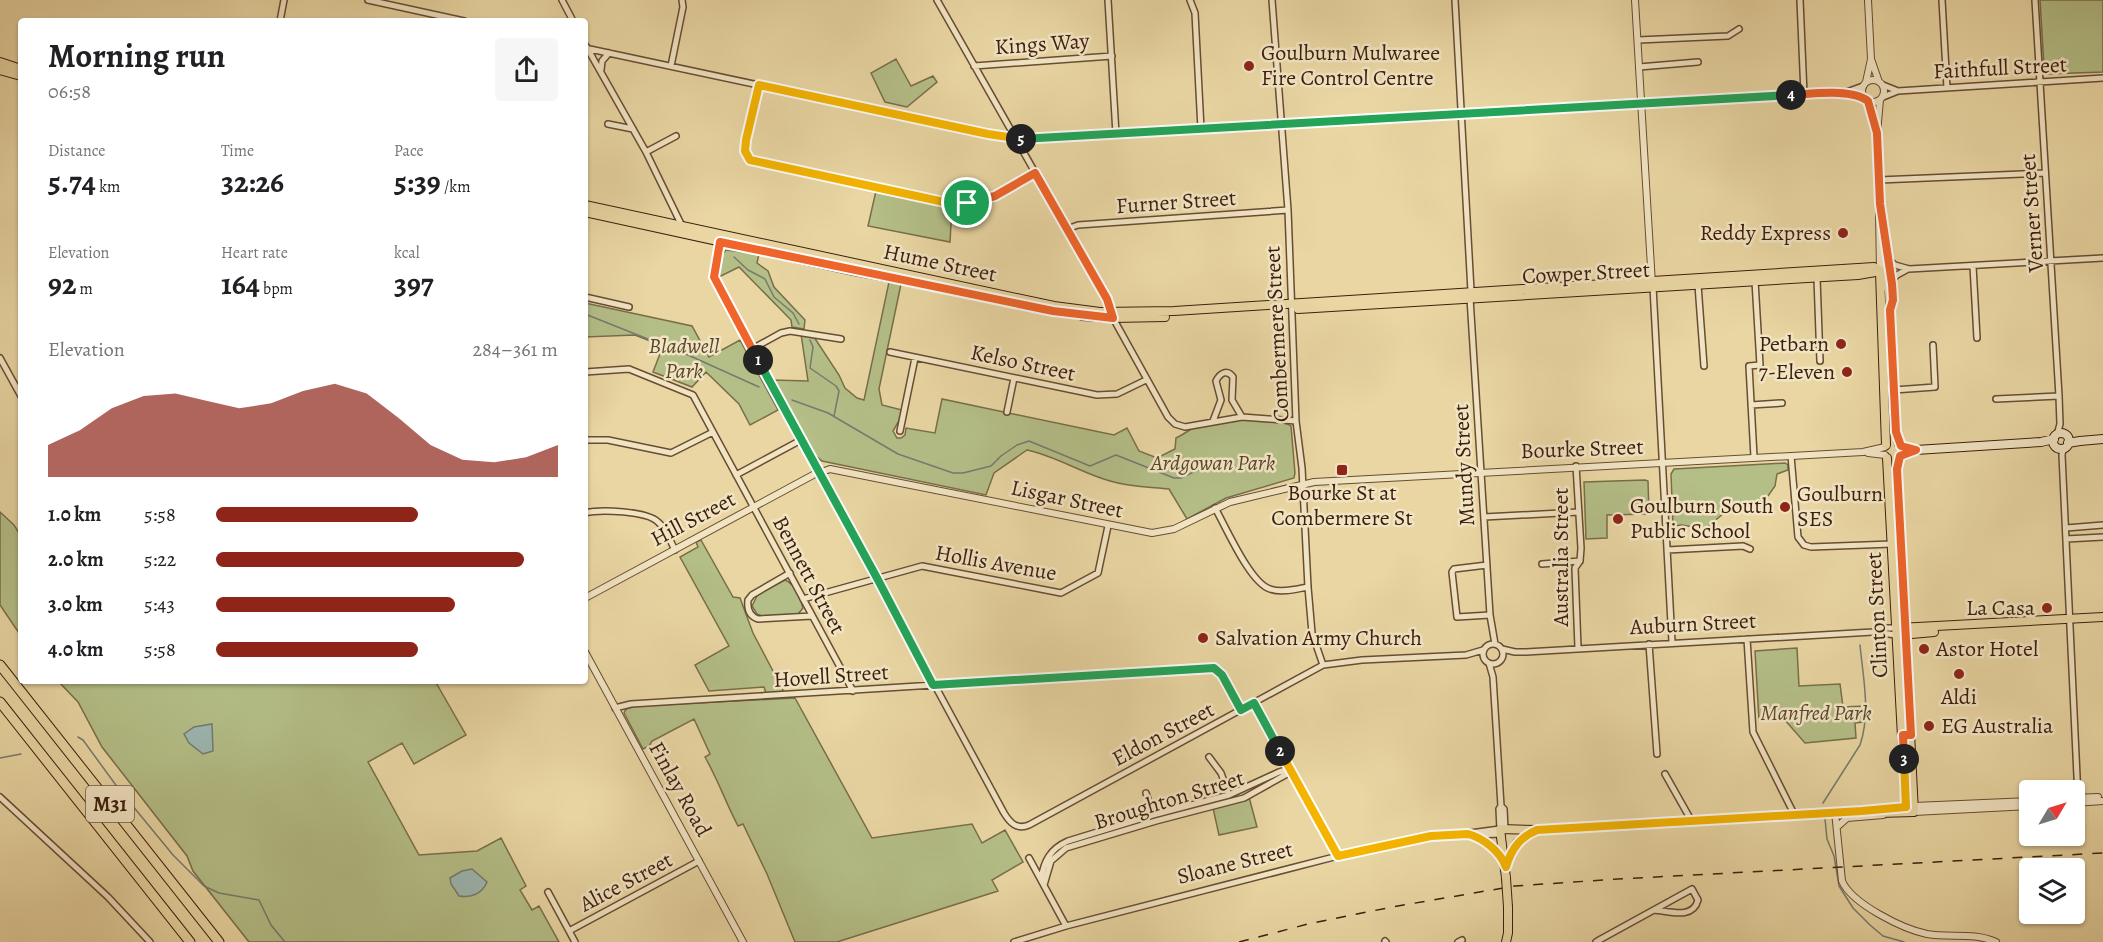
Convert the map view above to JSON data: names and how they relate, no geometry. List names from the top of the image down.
{
  "streets": {
    "highway": ["M31"],
    "main road": [
      "Hume Street",
      "Cowper Street",
      "Clinton Street",
      "Auburn Street",
      "Sloane Street"
    ],
    "street": [
      "Kings Way",
      "Faithfull Street",
      "Furner Street",
      "Verner Street",
      "Combermere Street",
      "Kelso Street",
      "Bourke Street",
      "Mundy Street",
      "Lisgar Street",
      "Hill Street",
      "Australia Street",
      "Hollis Avenue",
      "Bennett Street",
      "Hovell Street",
      "Eldon Street",
      "Finlay Road",
      "Broughton Street",
      "Alice Street"
    ]
  },
  "crossings": [
    ["Faithfull Street", "Verner Street"],
    ["Faithfull Street", "Clinton Street"],
    ["Furner Street", "Combermere Street"],
    ["Verner Street", "Auburn Street"],
    ["Hume Street", "Cowper Street"],
    ["Hume Street", "Combermere Street"],
    ["Cowper Street", "Combermere Street"],
    ["Cowper Street", "Mundy Street"],
    ["Cowper Street", "Clinton Street"],
    ["Combermere Street", "Bourke Street"],
    ["Combermere Street", "Lisgar Street"],
    ["Combermere Street", "Eldon Street"],
    ["Bourke Street", "Mundy Street"],
    ["Bourke Street", "Lisgar Street"],
    ["Bourke Street", "Australia Street"],
    ["Bourke Street", "Clinton Street"],
    ["Mundy Street", "Auburn Street"],
    ["Lisgar Street", "Hill Street"],
    ["Lisgar Street", "Hollis Avenue"],
    ["Hill Street", "Bennett Street"],
    ["Australia Street", "Auburn Street"],
    ["Hollis Avenue", "Bennett Street"],
    ["Bennett Street", "Hovell Street"],
    ["Clinton Street", "Auburn Street"],
    ["Clinton Street", "Sloane Street"],
    ["Hovell Street", "Eldon Street"],
    ["Hovell Street", "Finlay Road"],
    ["Finlay Road", "Alice Street"]
  ],
  "parks": ["Bladwell Park", "Ardgowan Park", "Manfred Park"],
  "places": {
    "other": [
      "Goulburn Mulwaree Fire Control Centre",
      "Reddy Express",
      "Petbarn",
      "7-Eleven",
      "Goulburn SES",
      "Goulburn South Public School",
      "La Casa",
      "Salvation Army Church",
      "Astor Hotel",
      "Aldi",
      "EG Australia"
    ],
    "transit": ["Bourke St at Combermere St"]
  },
  "north": "top right",
  "page": {
    "heading": ["Morning run", "06:58"],
    "pins": [
      "4",
      "5",
      "1",
      "2",
      "3"
    ],
    "stats": [
      ["Distance", "5.74 km"],
      ["Time", "32:26"],
      ["Pace", "5:39 /km"],
      ["Elevation", "92 m"],
      ["Heart rate", "164 bpm"],
      ["kcal", "397"]
    ],
    "chart": ["Elevation", "284–361 m"],
    "list": [
      {
        "name": "1.0 km",
        "note": "5:58"
      },
      {
        "name": "2.0 km",
        "note": "5:22"
      },
      {
        "name": "3.0 km",
        "note": "5:43"
      },
      {
        "name": "4.0 km",
        "note": "5:58"
      }
    ]
  }
}
